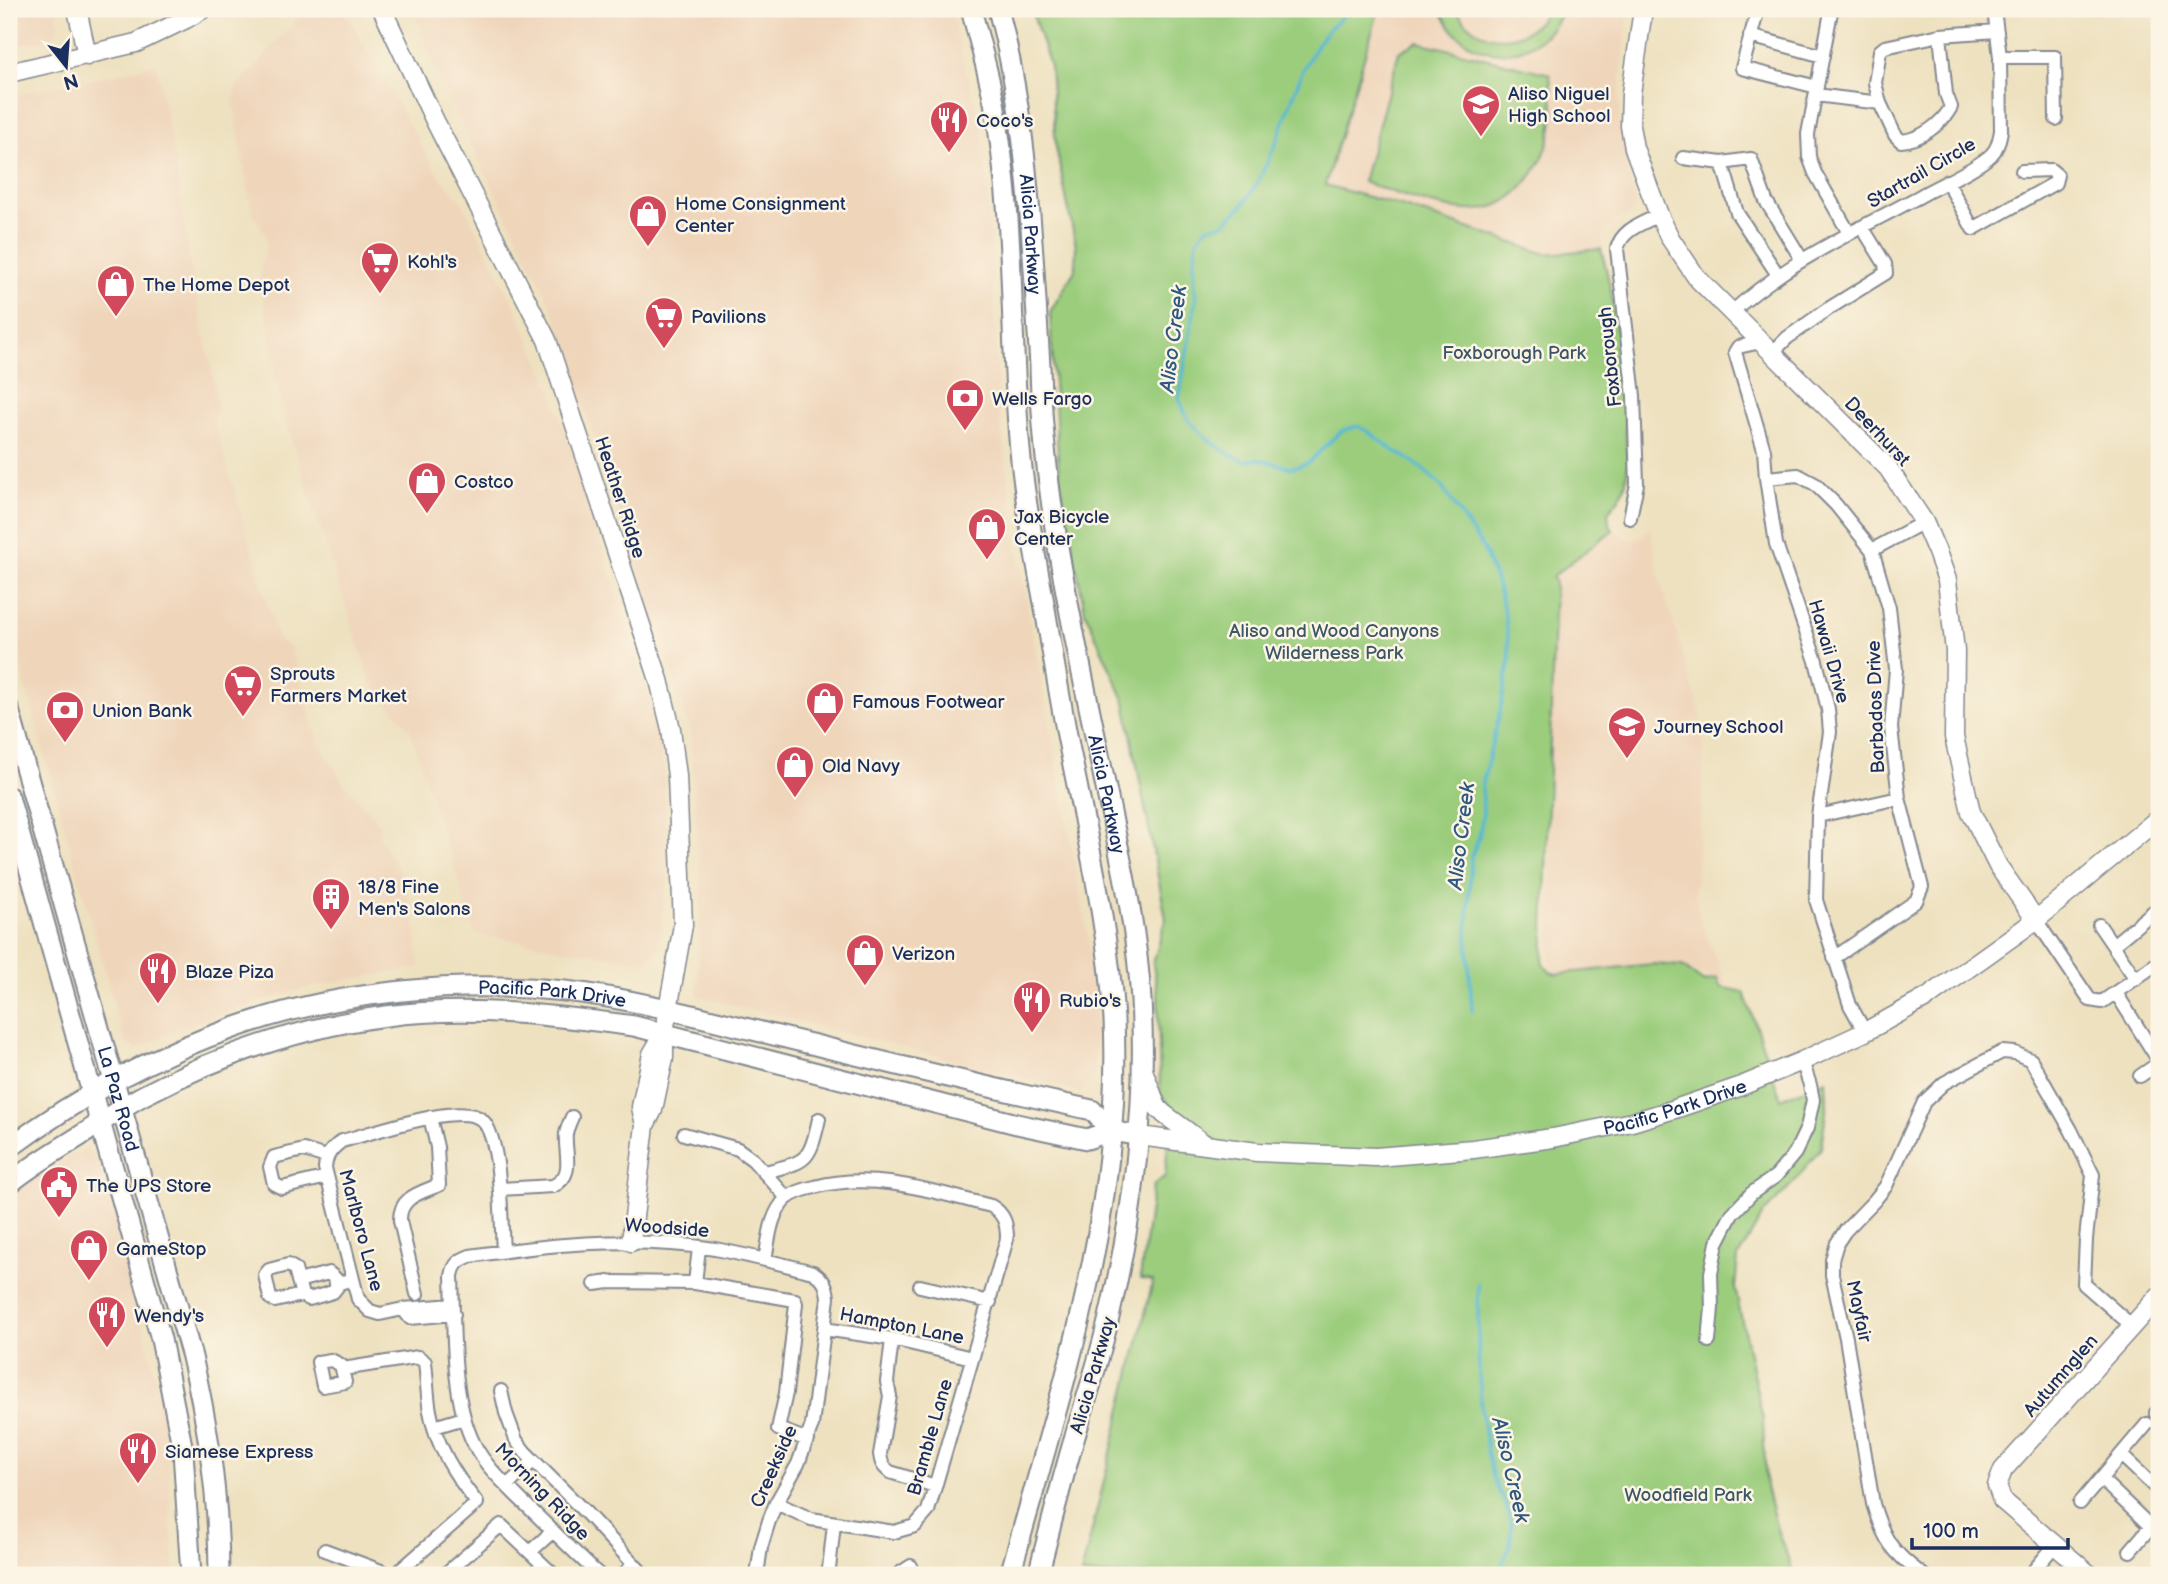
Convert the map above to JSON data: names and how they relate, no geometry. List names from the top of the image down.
{
  "streets": {
    "main road": ["Alicia Parkway", "Pacific Park Drive", "La Paz Road"],
    "street": [
      "Startrail Circle",
      "Foxborough",
      "Deerhurst",
      "Heather Ridge",
      "Hawaii Drive",
      "Barbados Drive",
      "Woodside",
      "Marlboro Lane",
      "Mayfair",
      "Hampton Lane",
      "Autumnglen",
      "Bramble Lane",
      "Creekside",
      "Morning Ridge"
    ]
  },
  "crossings": [
    ["Startrail Circle", "Deerhurst"],
    ["Alicia Parkway", "Pacific Park Drive"],
    ["Foxborough", "Deerhurst"],
    ["Deerhurst", "Hawaii Drive"],
    ["Deerhurst", "Pacific Park Drive"],
    ["Heather Ridge", "Pacific Park Drive"],
    ["Heather Ridge", "Woodside"],
    ["Hawaii Drive", "Barbados Drive"],
    ["Hawaii Drive", "Pacific Park Drive"],
    ["Pacific Park Drive", "La Paz Road"],
    ["Woodside", "Hampton Lane"],
    ["Woodside", "Creekside"],
    ["Woodside", "Morning Ridge"],
    ["Marlboro Lane", "Morning Ridge"],
    ["Mayfair", "Autumnglen"],
    ["Hampton Lane", "Bramble Lane"],
    ["Hampton Lane", "Creekside"],
    ["Bramble Lane", "Creekside"]
  ],
  "water": ["Aliso Creek"],
  "parks": ["Foxborough Park", "Aliso and Wood Canyons Wilderness Park", "Woodfield Park"],
  "places": {
    "school or university": ["Aliso Niguel High School", "Journey School"],
    "restaurant": [
      "Coco's",
      "Blaze Piza",
      "Rubio's",
      "Wendy's",
      "Siamese Express"
    ],
    "shop": [
      "Home Consignment Center",
      "The Home Depot",
      "Costco",
      "Jax Bicycle Center",
      "Famous Footwear",
      "Old Navy",
      "Verizon",
      "GameStop"
    ],
    "supermarket": ["Kohl's", "Pavilions", "Sprouts Farmers Market"],
    "bank": ["Wells Fargo", "Union Bank"],
    "building": ["18/8 Fine Men's Salons"],
    "public building": ["The UPS Store"]
  },
  "scale_bar": "100 m",
  "north": "bottom"
}
